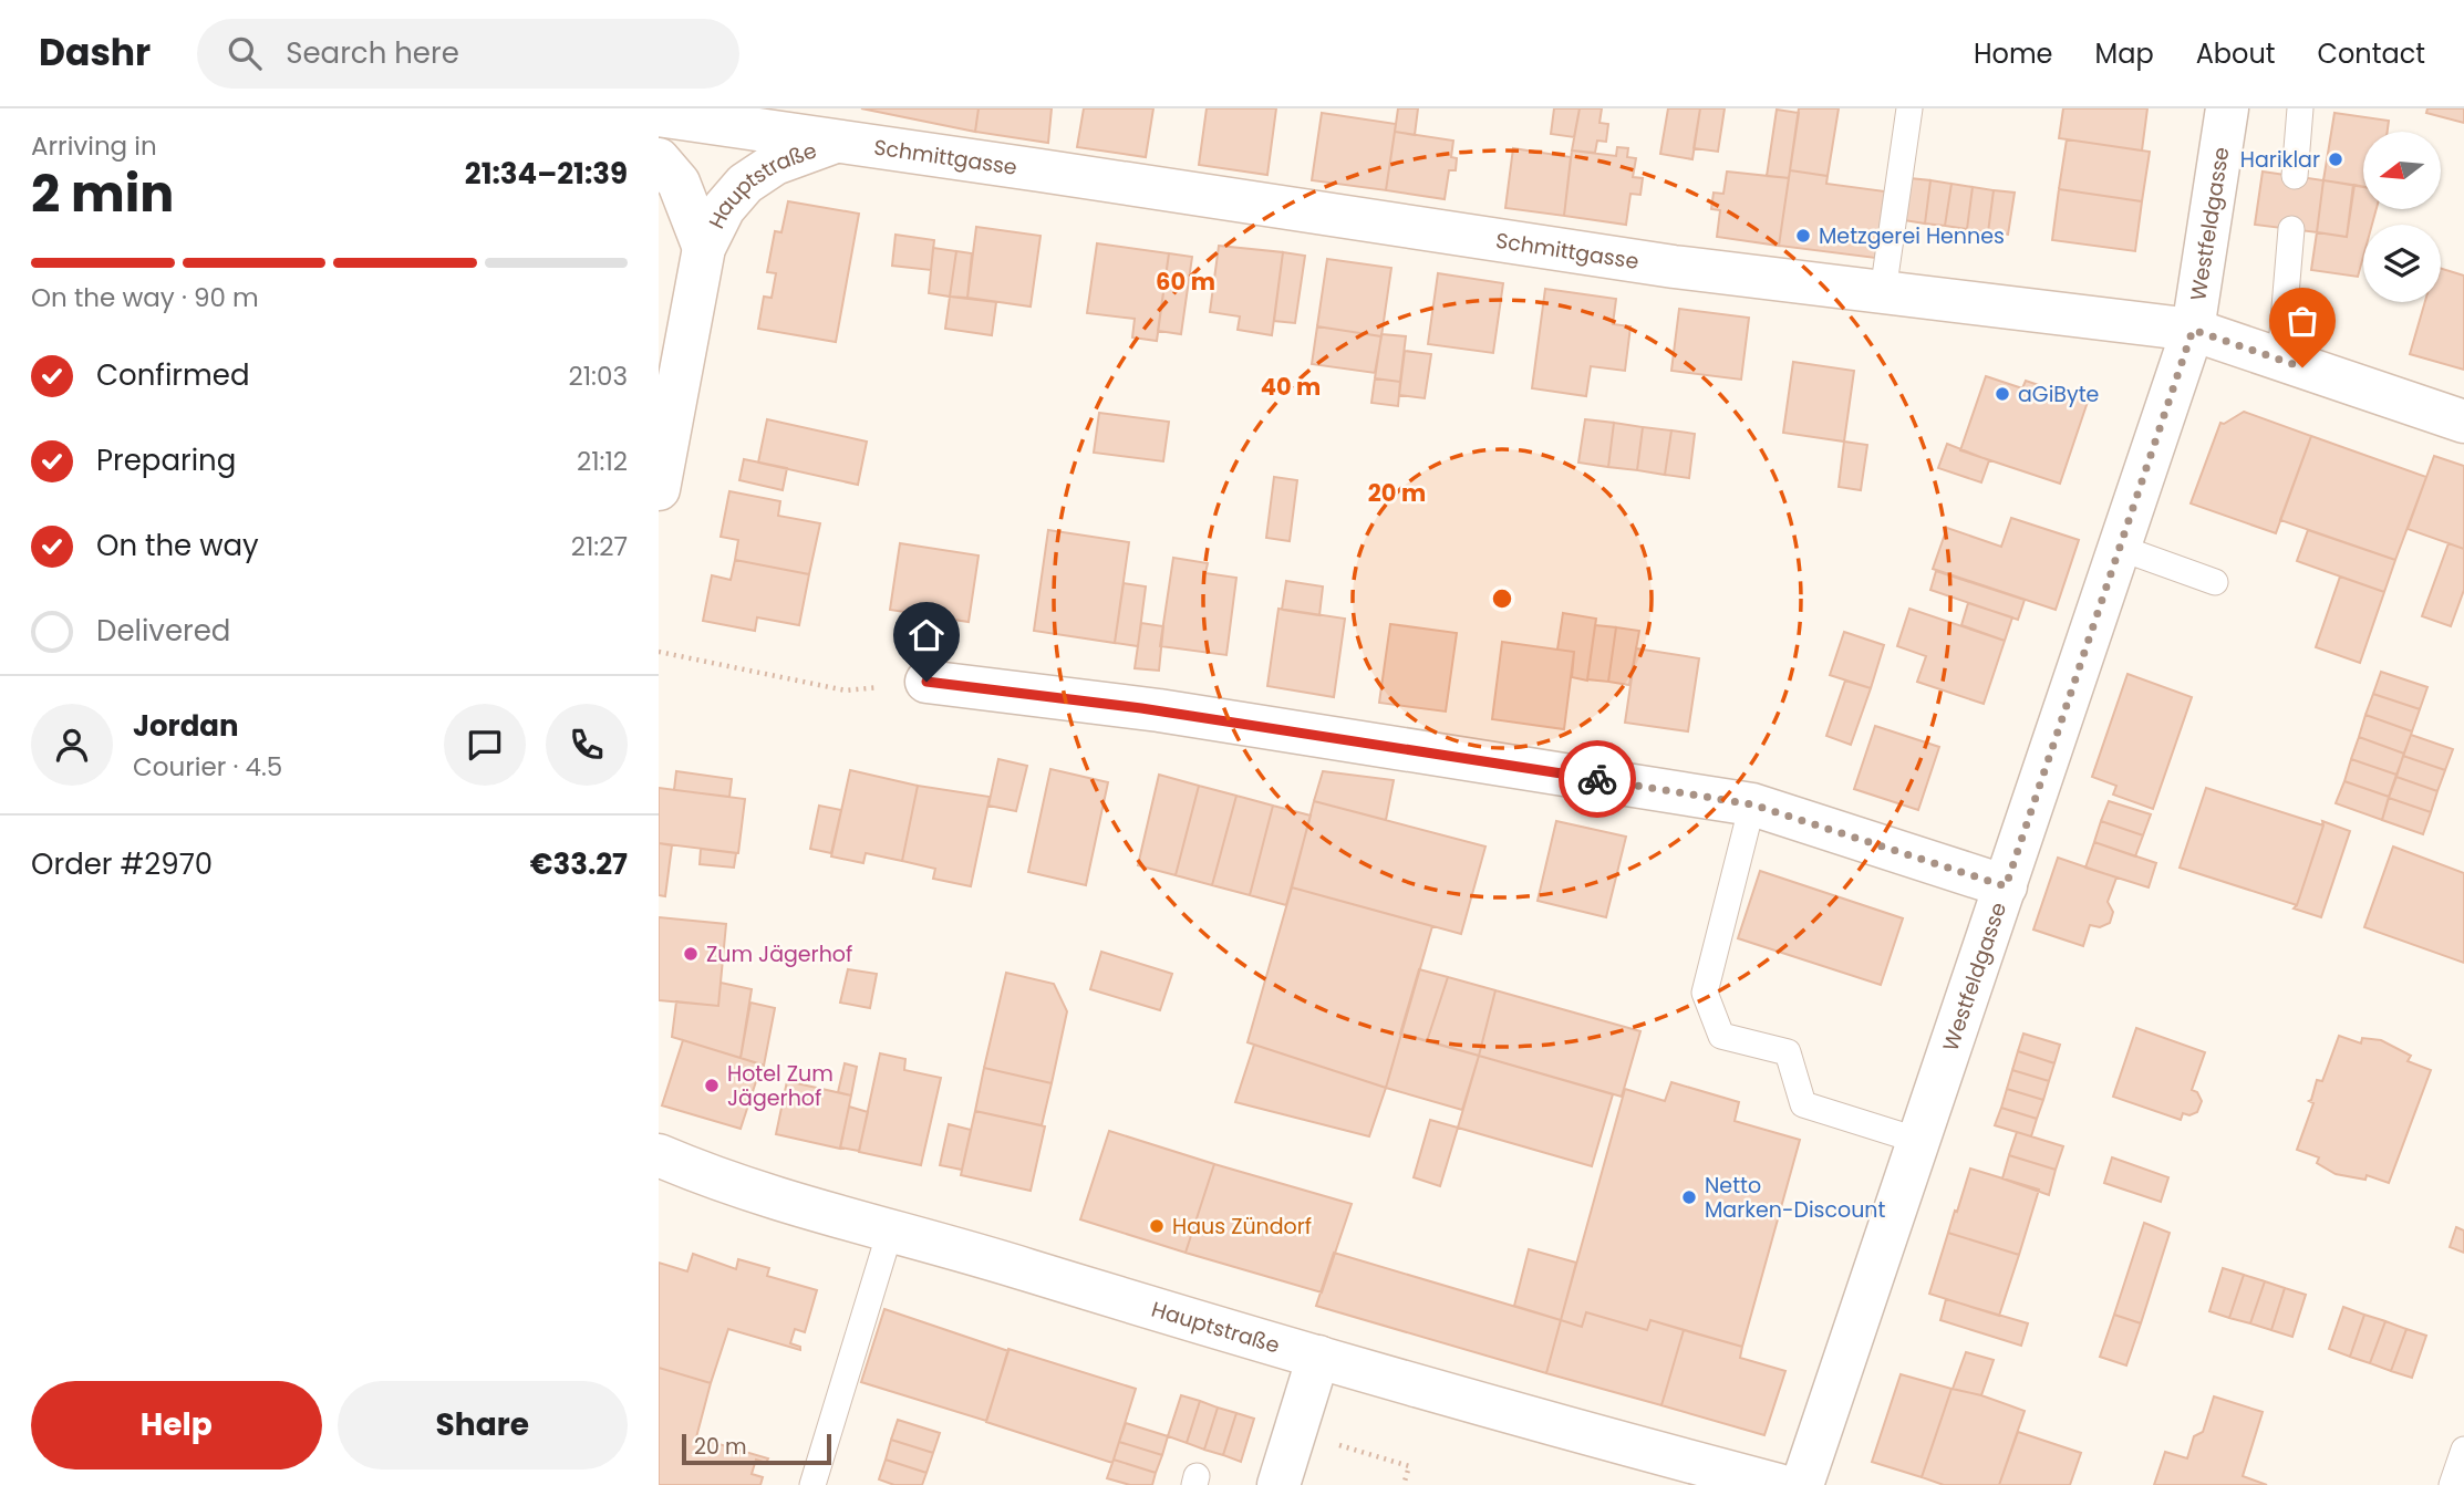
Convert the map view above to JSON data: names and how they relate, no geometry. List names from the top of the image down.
{
  "streets": {
    "main road": ["Schmittgasse", "Hauptstraße", "Westfeldgasse"]
  },
  "crossings": [
    ["Schmittgasse", "Hauptstraße"],
    ["Schmittgasse", "Westfeldgasse"]
  ],
  "places": [
    "Hariklar",
    "Metzgerei Hennes",
    "aGiByte",
    "Zum Jägerhof",
    "Hotel Zum Jägerhof",
    "Netto Marken-Discount",
    "Haus Zündorf"
  ],
  "scale_bar": "20 m",
  "north": "left",
  "page": {
    "header": "Dashr",
    "search": "Search here",
    "nav": [
      "Home",
      "Map",
      "About",
      "Contact"
    ],
    "heading": ["2 min", "Arriving in", "21:34–21:39"],
    "panel": [
      "Jordan",
      "Courier · 4.5",
      "Order #2970",
      "€33.27"
    ],
    "bar": "On the way · 90 m",
    "list": [
      ["Confirmed", "21:03"],
      ["Preparing", "21:12"],
      ["On the way", "21:27"],
      "Delivered"
    ],
    "buttons": ["Help", "Share"],
    "scale": "20 m"
  },
  "rings": ["60 m", "40 m", "20 m"]
}
